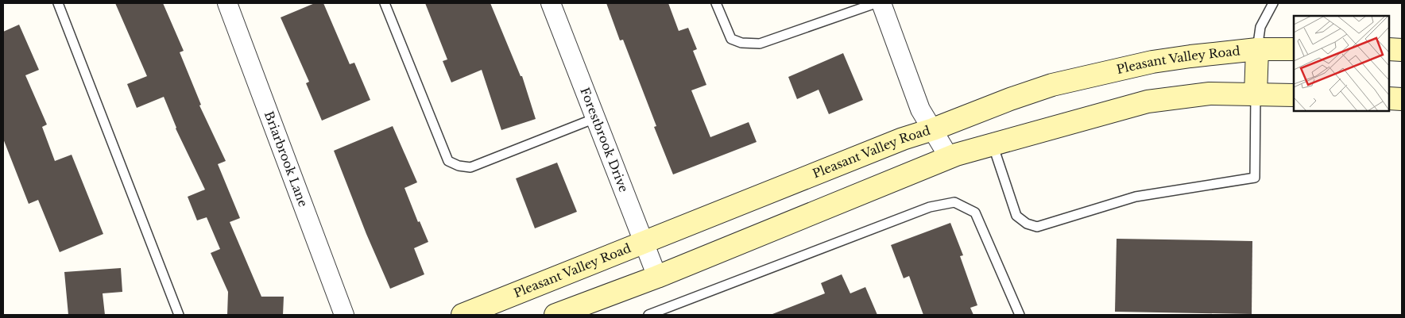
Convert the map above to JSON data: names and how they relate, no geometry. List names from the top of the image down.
{
  "streets": {
    "main road": ["Pleasant Valley Road"],
    "street": ["Forestbrook Drive", "Briarbrook Lane"]
  },
  "crossings": [
    ["Pleasant Valley Road", "Forestbrook Drive"]
  ]
}
